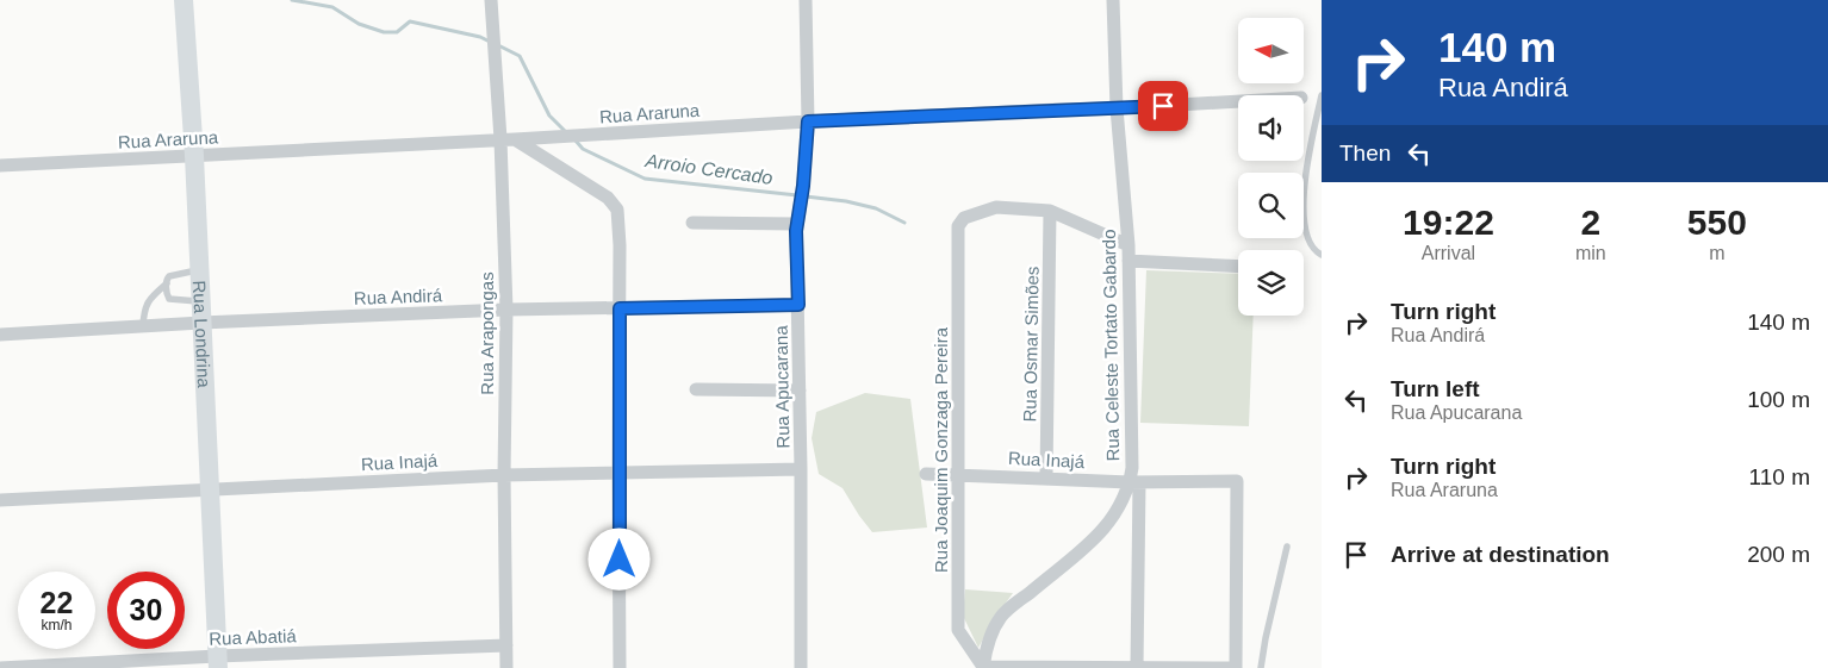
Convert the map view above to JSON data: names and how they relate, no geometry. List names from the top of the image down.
{
  "streets": {
    "street": [
      "Rua Araruna",
      "Rua Andirá",
      "Rua Londrina",
      "Rua Arapongas",
      "Rua Osmar Simões",
      "Rua Celeste Tortato Gabardo",
      "Rua Apucarana",
      "Rua Joaquim Gonzaga Pereira",
      "Rua Inajá",
      "Rua Abatiá"
    ]
  },
  "crossings": [
    ["Rua Araruna", "Rua Londrina"],
    ["Rua Araruna", "Rua Arapongas"],
    ["Rua Araruna", "Rua Celeste Tortato Gabardo"],
    ["Rua Araruna", "Rua Apucarana"],
    ["Rua Andirá", "Rua Londrina"],
    ["Rua Andirá", "Rua Arapongas"],
    ["Rua Andirá", "Rua Apucarana"],
    ["Rua Londrina", "Rua Inajá"],
    ["Rua Londrina", "Rua Abatiá"],
    ["Rua Arapongas", "Rua Inajá"],
    ["Rua Arapongas", "Rua Abatiá"],
    ["Rua Osmar Simões", "Rua Joaquim Gonzaga Pereira"],
    ["Rua Osmar Simões", "Rua Inajá"],
    ["Rua Celeste Tortato Gabardo", "Rua Joaquim Gonzaga Pereira"],
    ["Rua Celeste Tortato Gabardo", "Rua Inajá"],
    ["Rua Apucarana", "Rua Inajá"],
    ["Rua Joaquim Gonzaga Pereira", "Rua Inajá"]
  ],
  "water": ["Arroio Cercado"],
  "north": "left",
  "page": {
    "turn": ["140 m", "Rua Andirá"],
    "then": "Then",
    "eta": [
      "19:22",
      "Arrival",
      "2",
      "min",
      "550",
      "m"
    ],
    "list": [
      {
        "name": "Turn right",
        "note": "Rua Andirá",
        "value": "140 m"
      },
      {
        "name": "Turn left",
        "note": "Rua Apucarana",
        "value": "100 m"
      },
      {
        "name": "Turn right",
        "note": "Rua Araruna",
        "value": "110 m"
      },
      {
        "name": "Arrive at destination",
        "value": "200 m"
      }
    ],
    "speed": "22 km/h",
    "limit": "30"
  }
}
